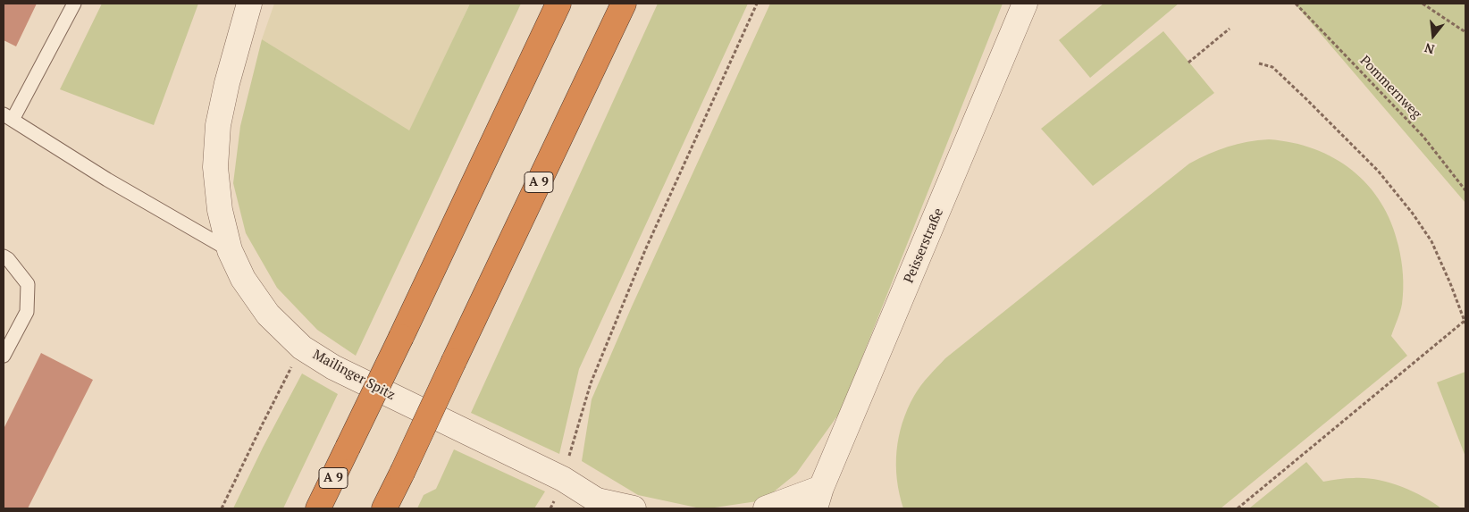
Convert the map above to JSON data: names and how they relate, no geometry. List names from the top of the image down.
{
  "streets": {
    "highway": ["A 9"],
    "street": ["Peisserstraße", "Mailinger Spitz"],
    "path": ["Pommernweg"]
  },
  "north": "bottom"
}
